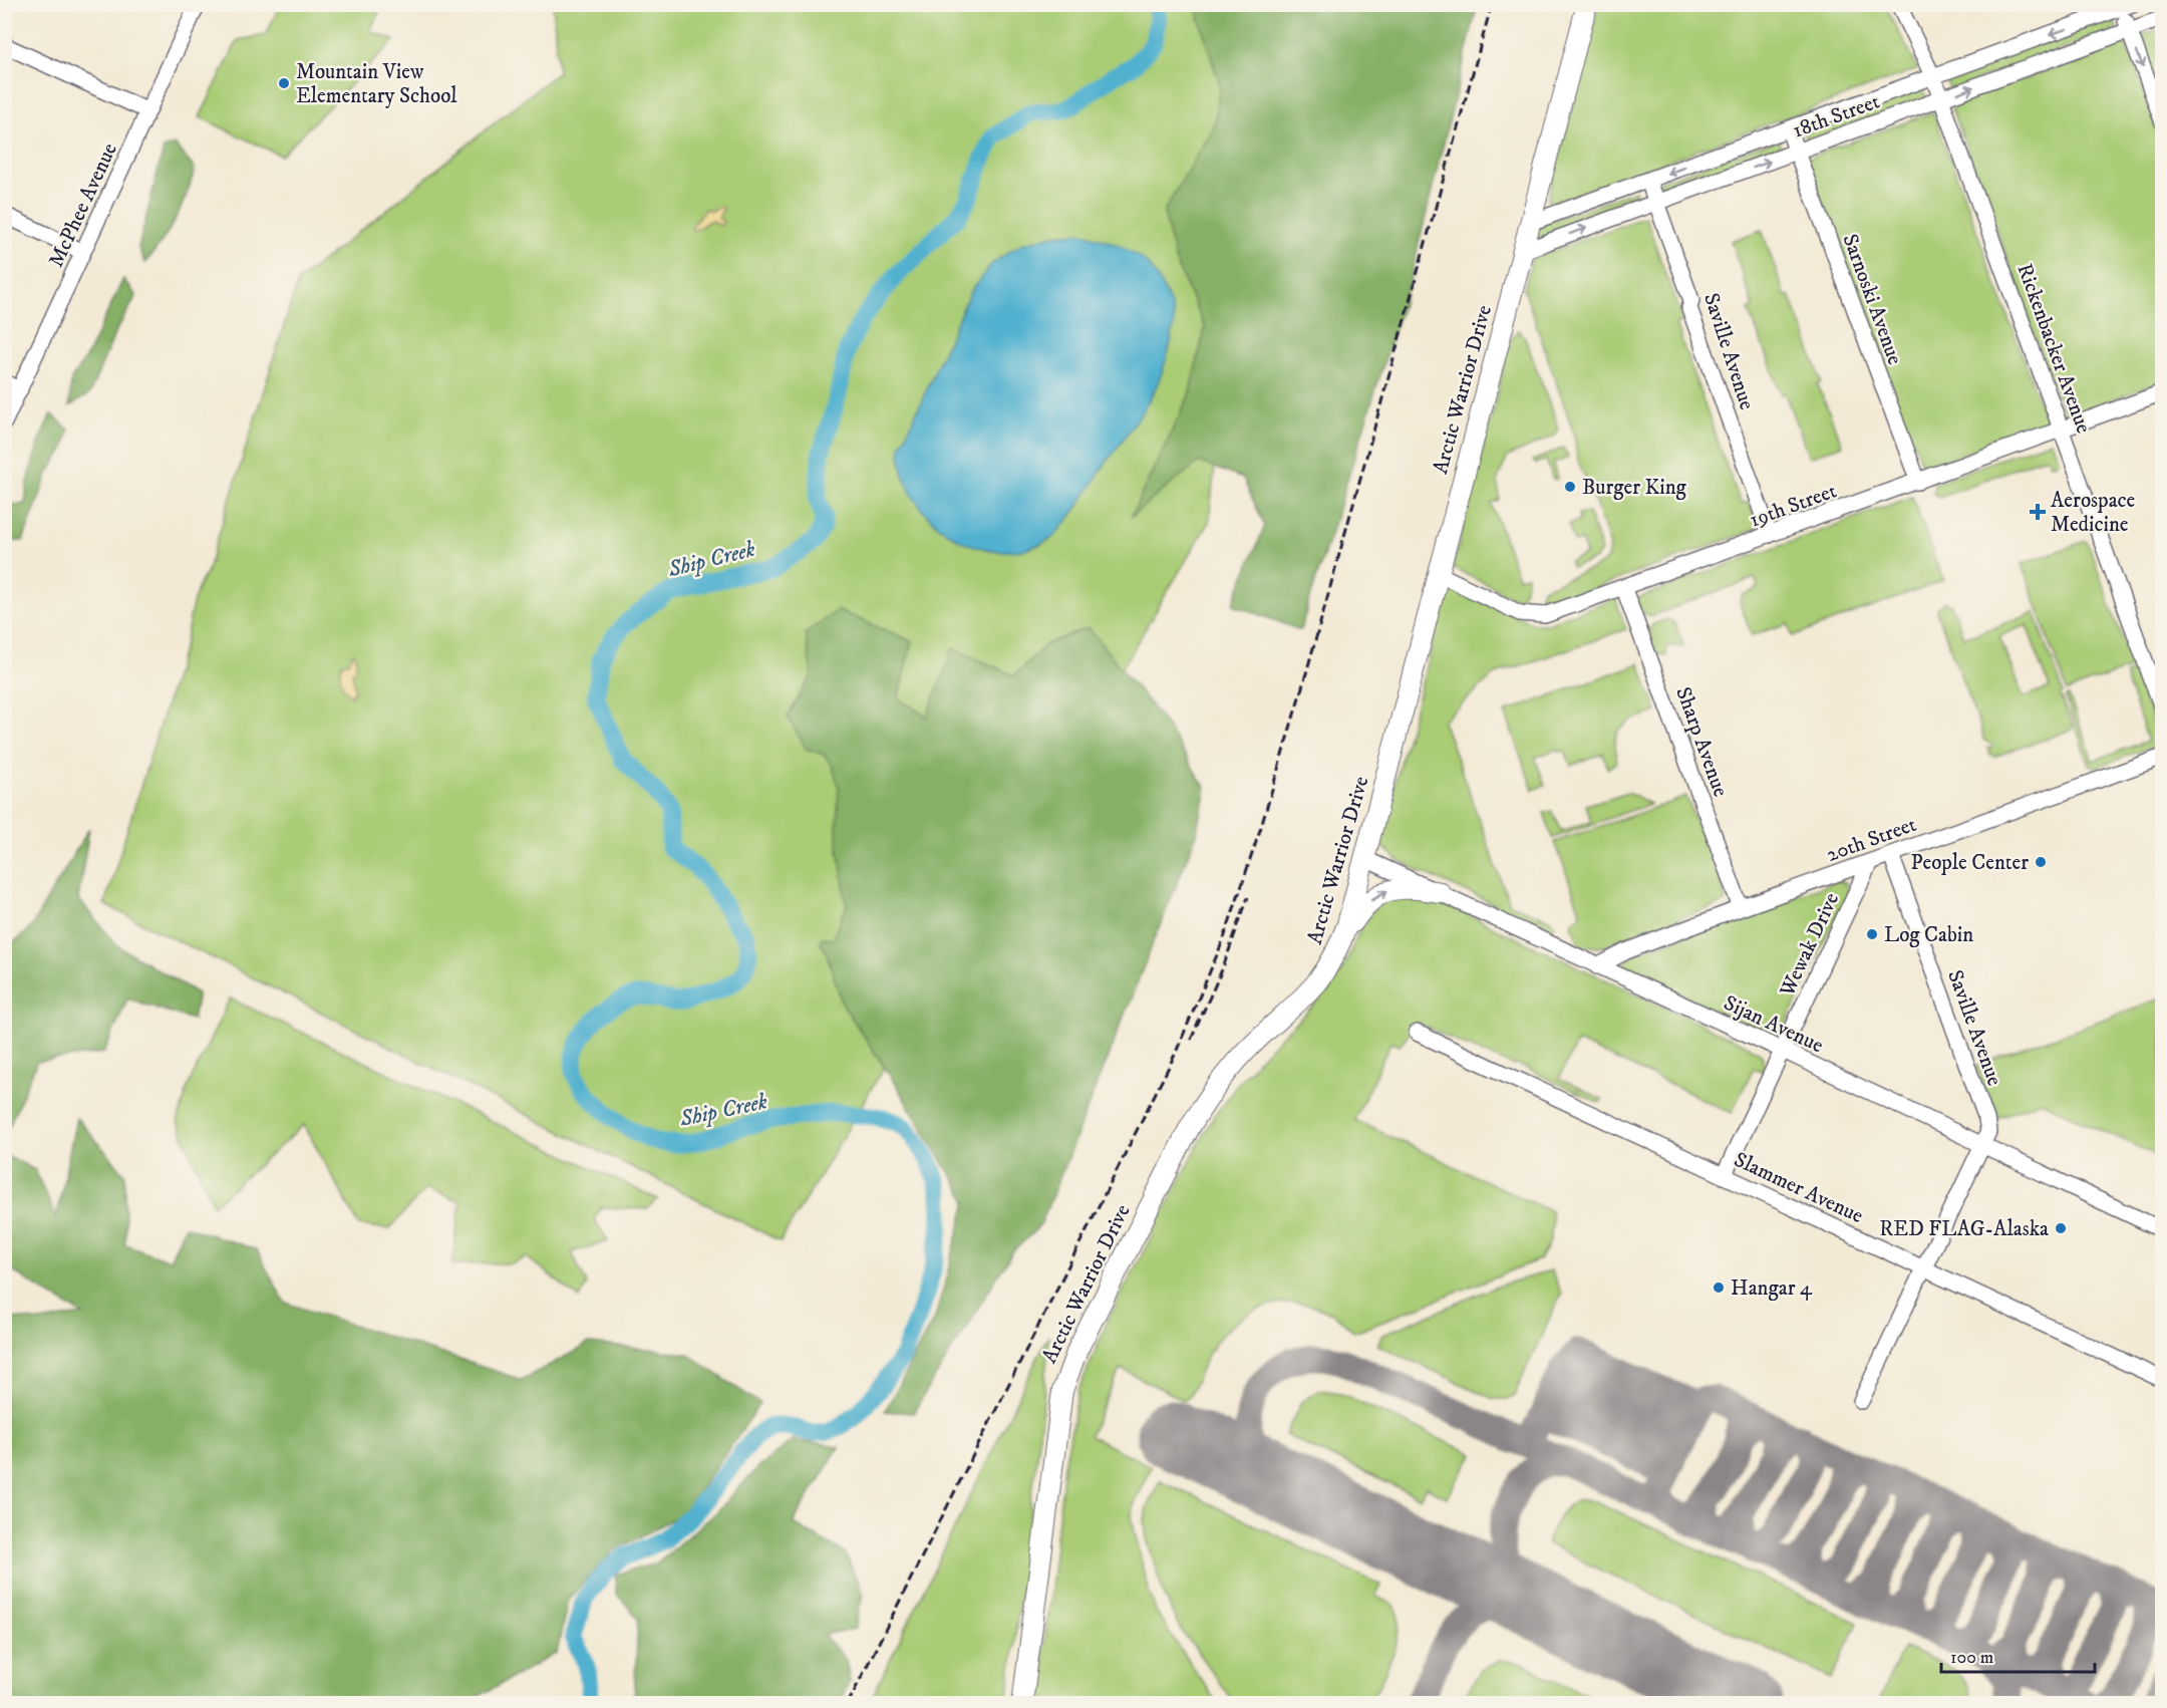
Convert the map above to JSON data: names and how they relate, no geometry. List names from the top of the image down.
{
  "streets": {
    "main road": ["Arctic Warrior Drive"],
    "street": [
      "18th Street",
      "McPhee Avenue",
      "Sarnoski Avenue",
      "Rickenbacker Avenue",
      "Saville Avenue",
      "19th Street",
      "Sharp Avenue",
      "20th Street",
      "Wewak Drive",
      "Sijan Avenue",
      "Slammer Avenue"
    ]
  },
  "crossings": [
    ["18th Street", "Sarnoski Avenue"],
    ["18th Street", "Rickenbacker Avenue"],
    ["18th Street", "Saville Avenue"],
    ["18th Street", "Arctic Warrior Drive"],
    ["Sarnoski Avenue", "19th Street"],
    ["Rickenbacker Avenue", "19th Street"],
    ["Saville Avenue", "19th Street"],
    ["Saville Avenue", "20th Street"],
    ["Saville Avenue", "Sijan Avenue"],
    ["Saville Avenue", "Slammer Avenue"],
    ["Arctic Warrior Drive", "19th Street"],
    ["Arctic Warrior Drive", "Sijan Avenue"],
    ["19th Street", "Sharp Avenue"],
    ["Sharp Avenue", "20th Street"],
    ["20th Street", "Wewak Drive"],
    ["20th Street", "Sijan Avenue"],
    ["Wewak Drive", "Sijan Avenue"],
    ["Wewak Drive", "Slammer Avenue"]
  ],
  "water": ["Ship Creek"],
  "places": {
    "other": [
      "Mountain View Elementary School",
      "Burger King",
      "People Center",
      "Log Cabin",
      "RED FLAG-Alaska",
      "Hangar 4"
    ],
    "health": ["Aerospace Medicine"]
  },
  "scale_bar": "100 m"
}
